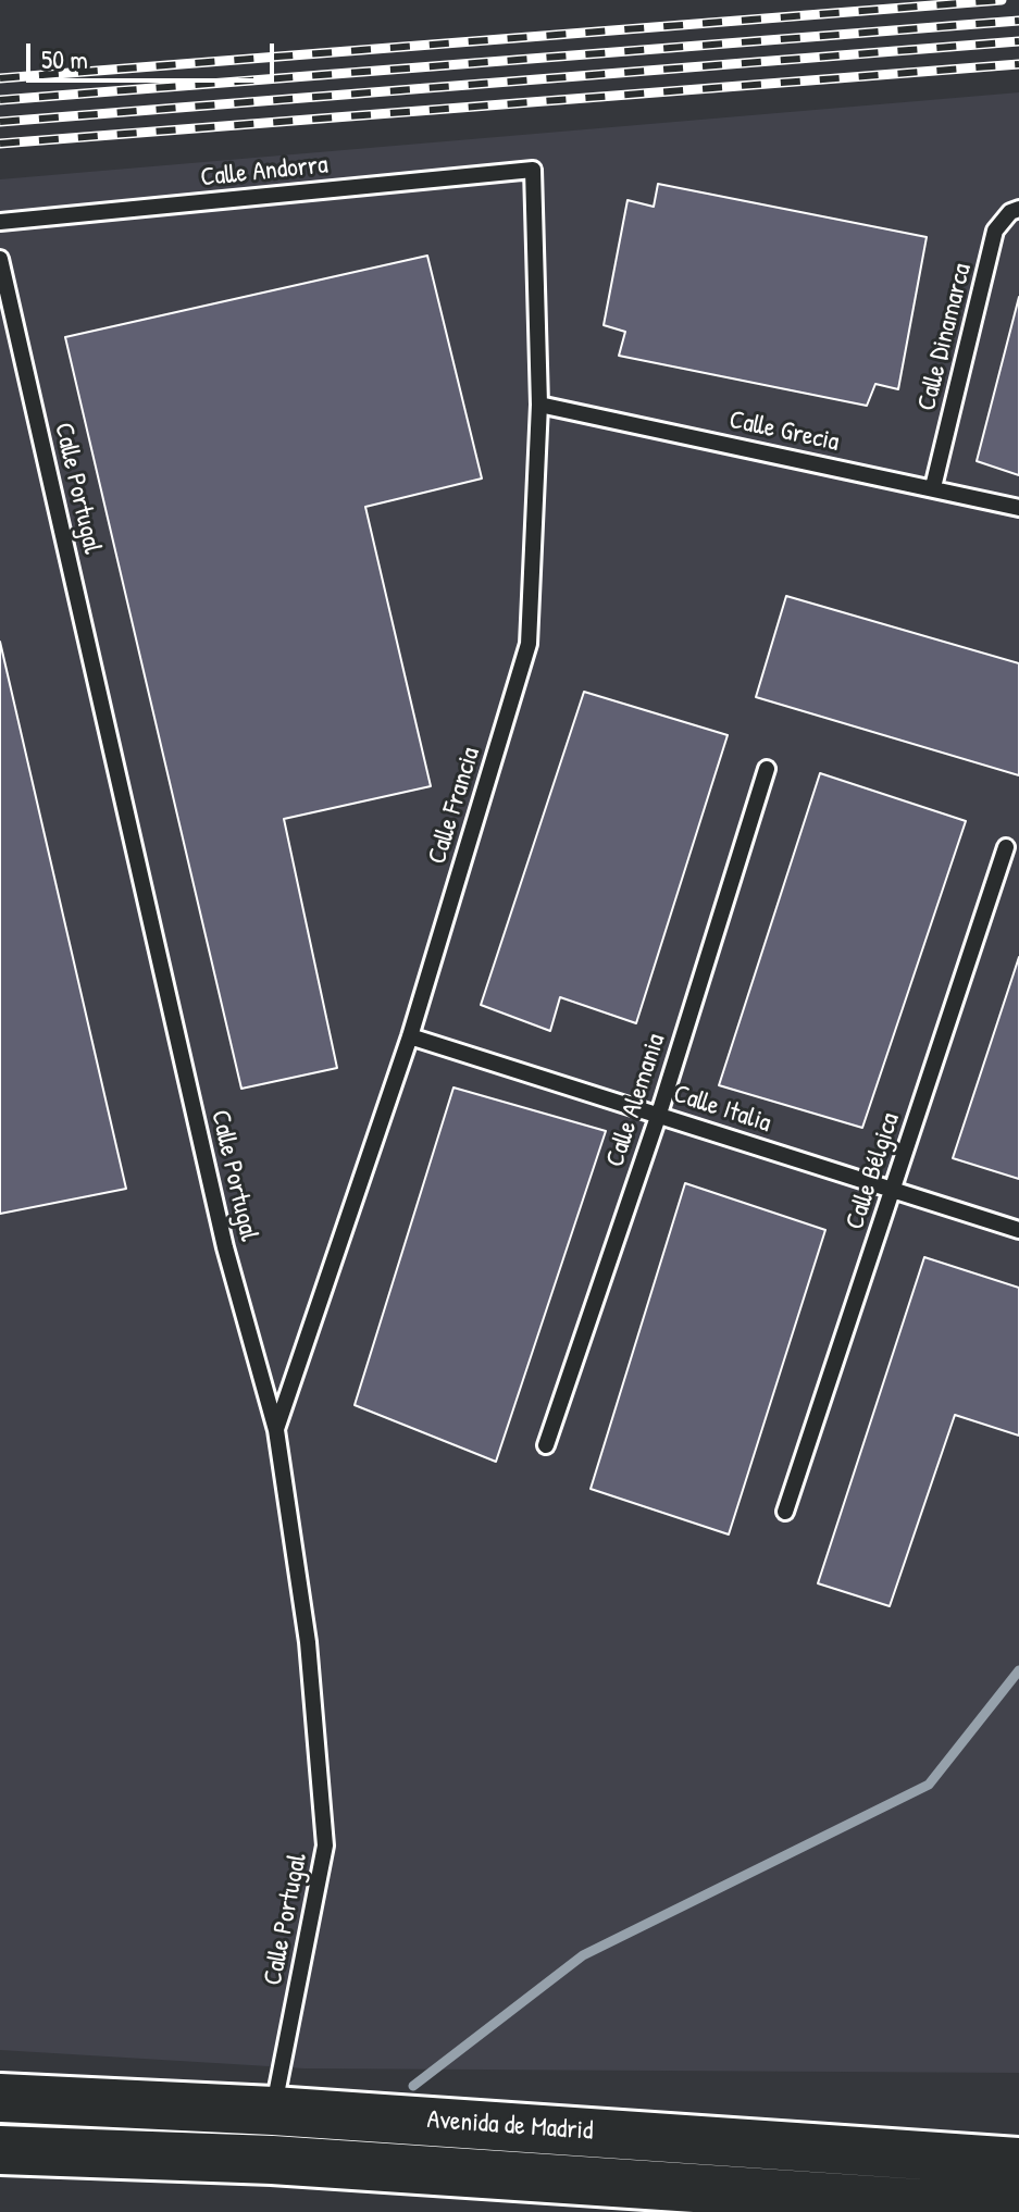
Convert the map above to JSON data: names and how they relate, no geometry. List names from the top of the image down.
{
  "streets": {
    "main road": ["Avenida de Madrid"],
    "lane": [
      "Calle Andorra",
      "Calle Dinamarca",
      "Calle Grecia",
      "Calle Portugal",
      "Calle Francia",
      "Calle Alemania",
      "Calle Italia",
      "Calle Bélgica"
    ]
  },
  "crossings": [
    ["Calle Andorra", "Calle Francia"],
    ["Calle Dinamarca", "Calle Grecia"],
    ["Calle Grecia", "Calle Francia"],
    ["Calle Portugal", "Calle Francia"],
    ["Calle Portugal", "Avenida de Madrid"],
    ["Calle Francia", "Calle Italia"],
    ["Calle Alemania", "Calle Italia"],
    ["Calle Italia", "Calle Bélgica"]
  ],
  "scale_bar": "50 m"
}
